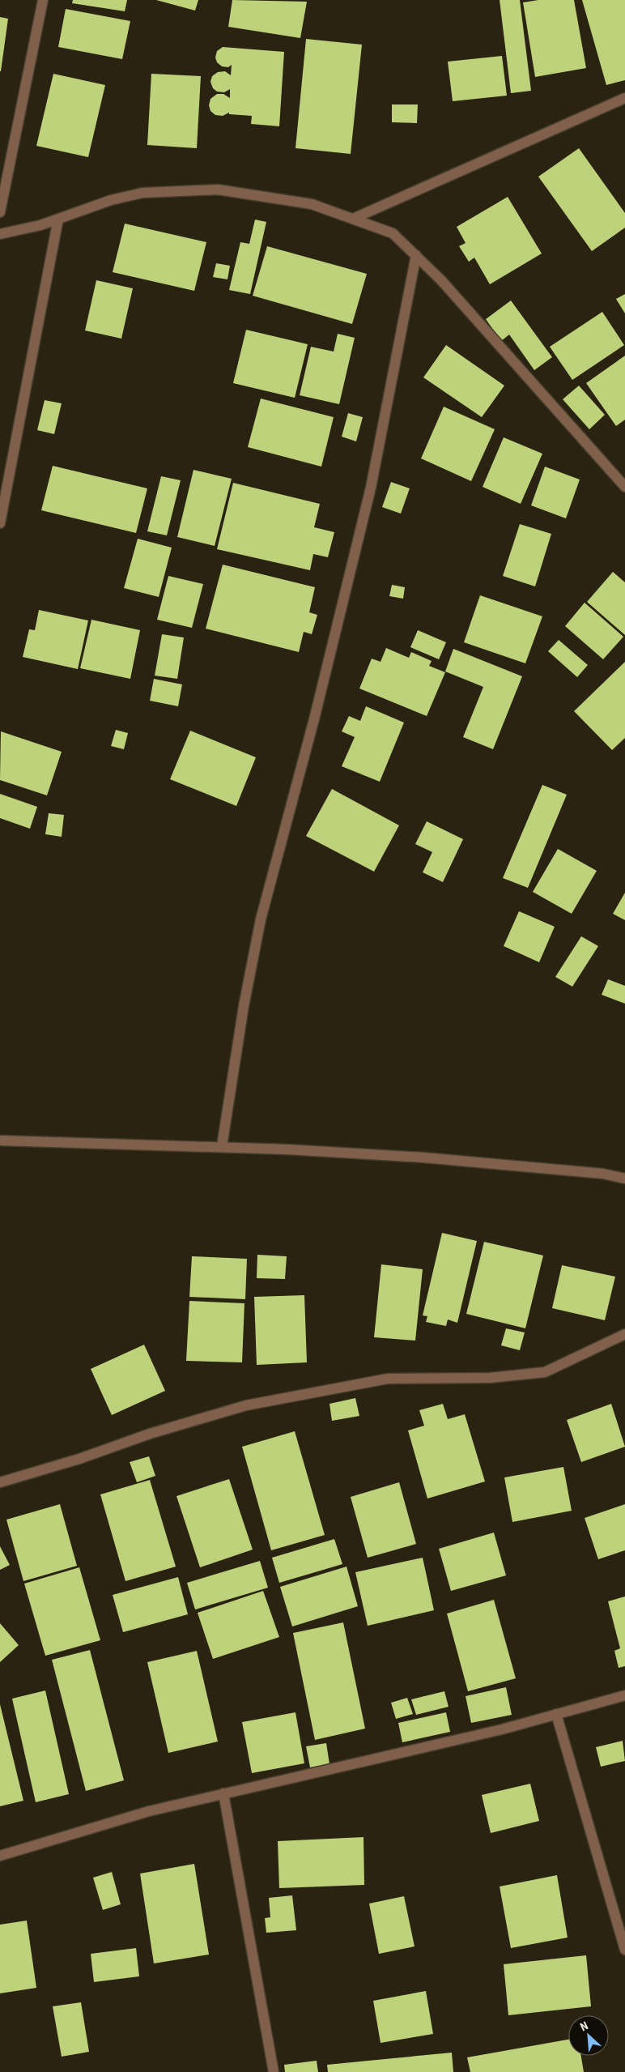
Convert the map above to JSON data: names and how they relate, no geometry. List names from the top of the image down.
{
  "north": "top left"
}
